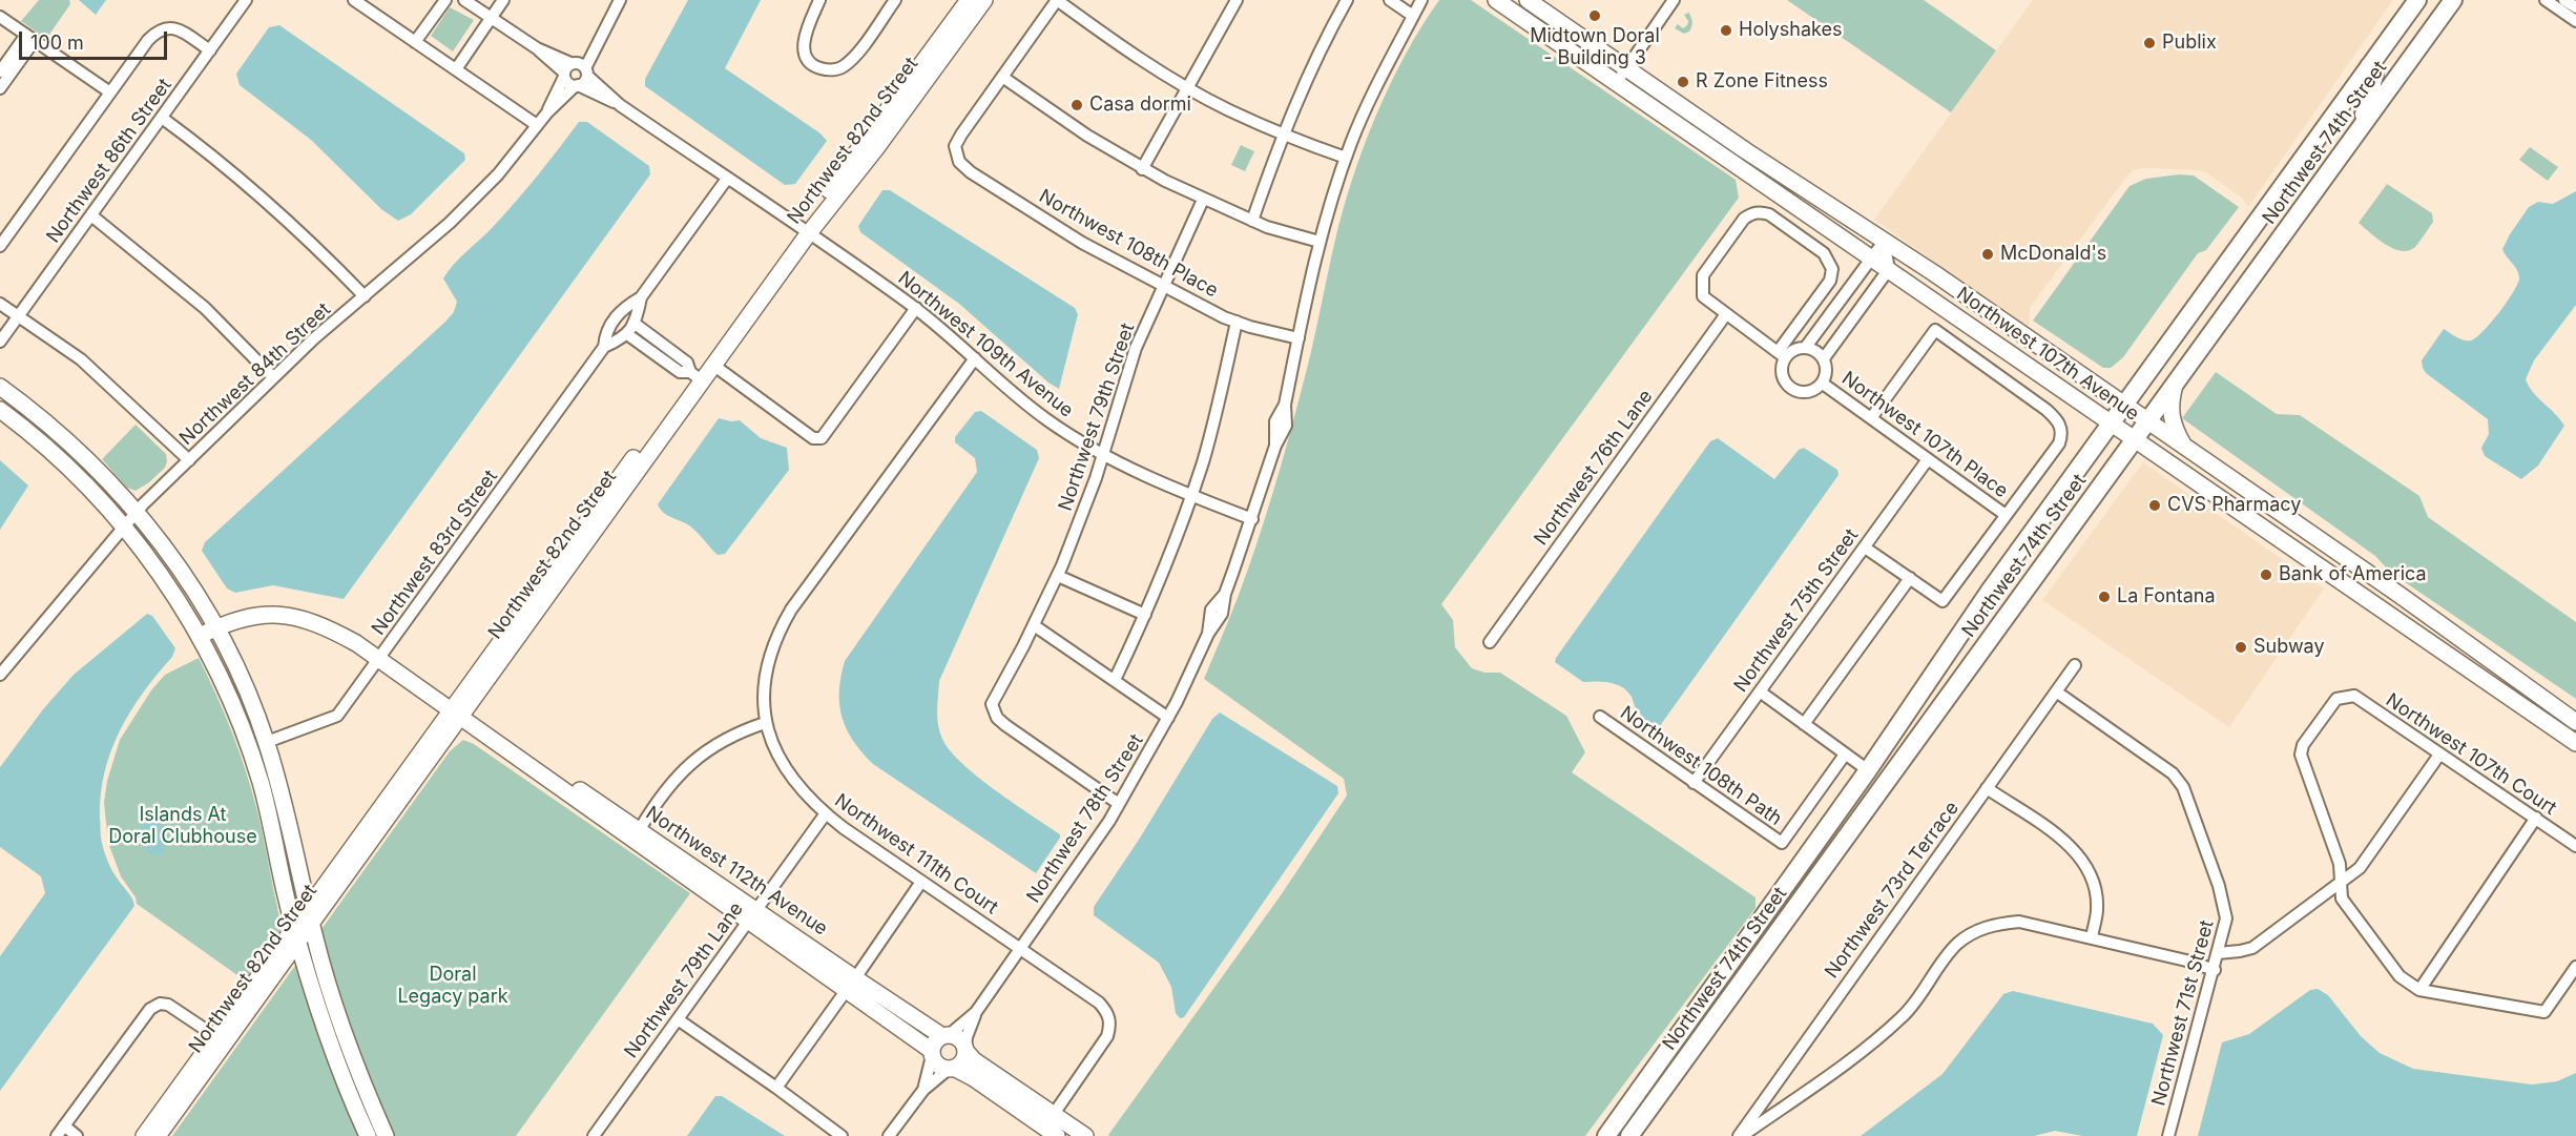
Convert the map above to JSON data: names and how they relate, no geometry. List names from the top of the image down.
{
  "streets": {
    "main road": ["Northwest 74th Street"],
    "street": [
      "Northwest 82nd Street",
      "Northwest 86th Street",
      "Northwest 108th Place",
      "Northwest 109th Avenue",
      "Northwest 107th Avenue",
      "Northwest 84th Street",
      "Northwest 79th Street",
      "Northwest 107th Place",
      "Northwest 76th Lane",
      "Northwest 83rd Street",
      "Northwest 75th Street",
      "Northwest 107th Court",
      "Northwest 108th Path",
      "Northwest 78th Street",
      "Northwest 111th Court",
      "Northwest 112th Avenue",
      "Northwest 73rd Terrace",
      "Northwest 79th Lane",
      "Northwest 71st Street"
    ]
  },
  "crossings": [
    ["Northwest 82nd Street", "Northwest 109th Avenue"],
    ["Northwest 82nd Street", "Northwest 112th Avenue"],
    ["Northwest 74th Street", "Northwest 107th Avenue"],
    ["Northwest 108th Place", "Northwest 79th Street"],
    ["Northwest 108th Place", "Northwest 78th Street"],
    ["Northwest 109th Avenue", "Northwest 84th Street"],
    ["Northwest 109th Avenue", "Northwest 79th Street"],
    ["Northwest 109th Avenue", "Northwest 83rd Street"],
    ["Northwest 109th Avenue", "Northwest 78th Street"],
    ["Northwest 109th Avenue", "Northwest 111th Court"],
    ["Northwest 79th Street", "Northwest 78th Street"],
    ["Northwest 107th Place", "Northwest 75th Street"],
    ["Northwest 83rd Street", "Northwest 112th Avenue"],
    ["Northwest 75th Street", "Northwest 108th Path"],
    ["Northwest 78th Street", "Northwest 111th Court"],
    ["Northwest 78th Street", "Northwest 112th Avenue"],
    ["Northwest 111th Court", "Northwest 79th Lane"],
    ["Northwest 112th Avenue", "Northwest 79th Lane"],
    ["Northwest 73rd Terrace", "Northwest 71st Street"]
  ],
  "parks": ["Islands At Doral Clubhouse", "Doral Legacy park"],
  "places": [
    "Midtown Doral - Building 3",
    "Holyshakes",
    "Publix",
    "R Zone Fitness",
    "Casa dormi",
    "McDonald's",
    "CVS Pharmacy",
    "Bank of America",
    "La Fontana",
    "Subway"
  ],
  "scale_bar": "100 m"
}
